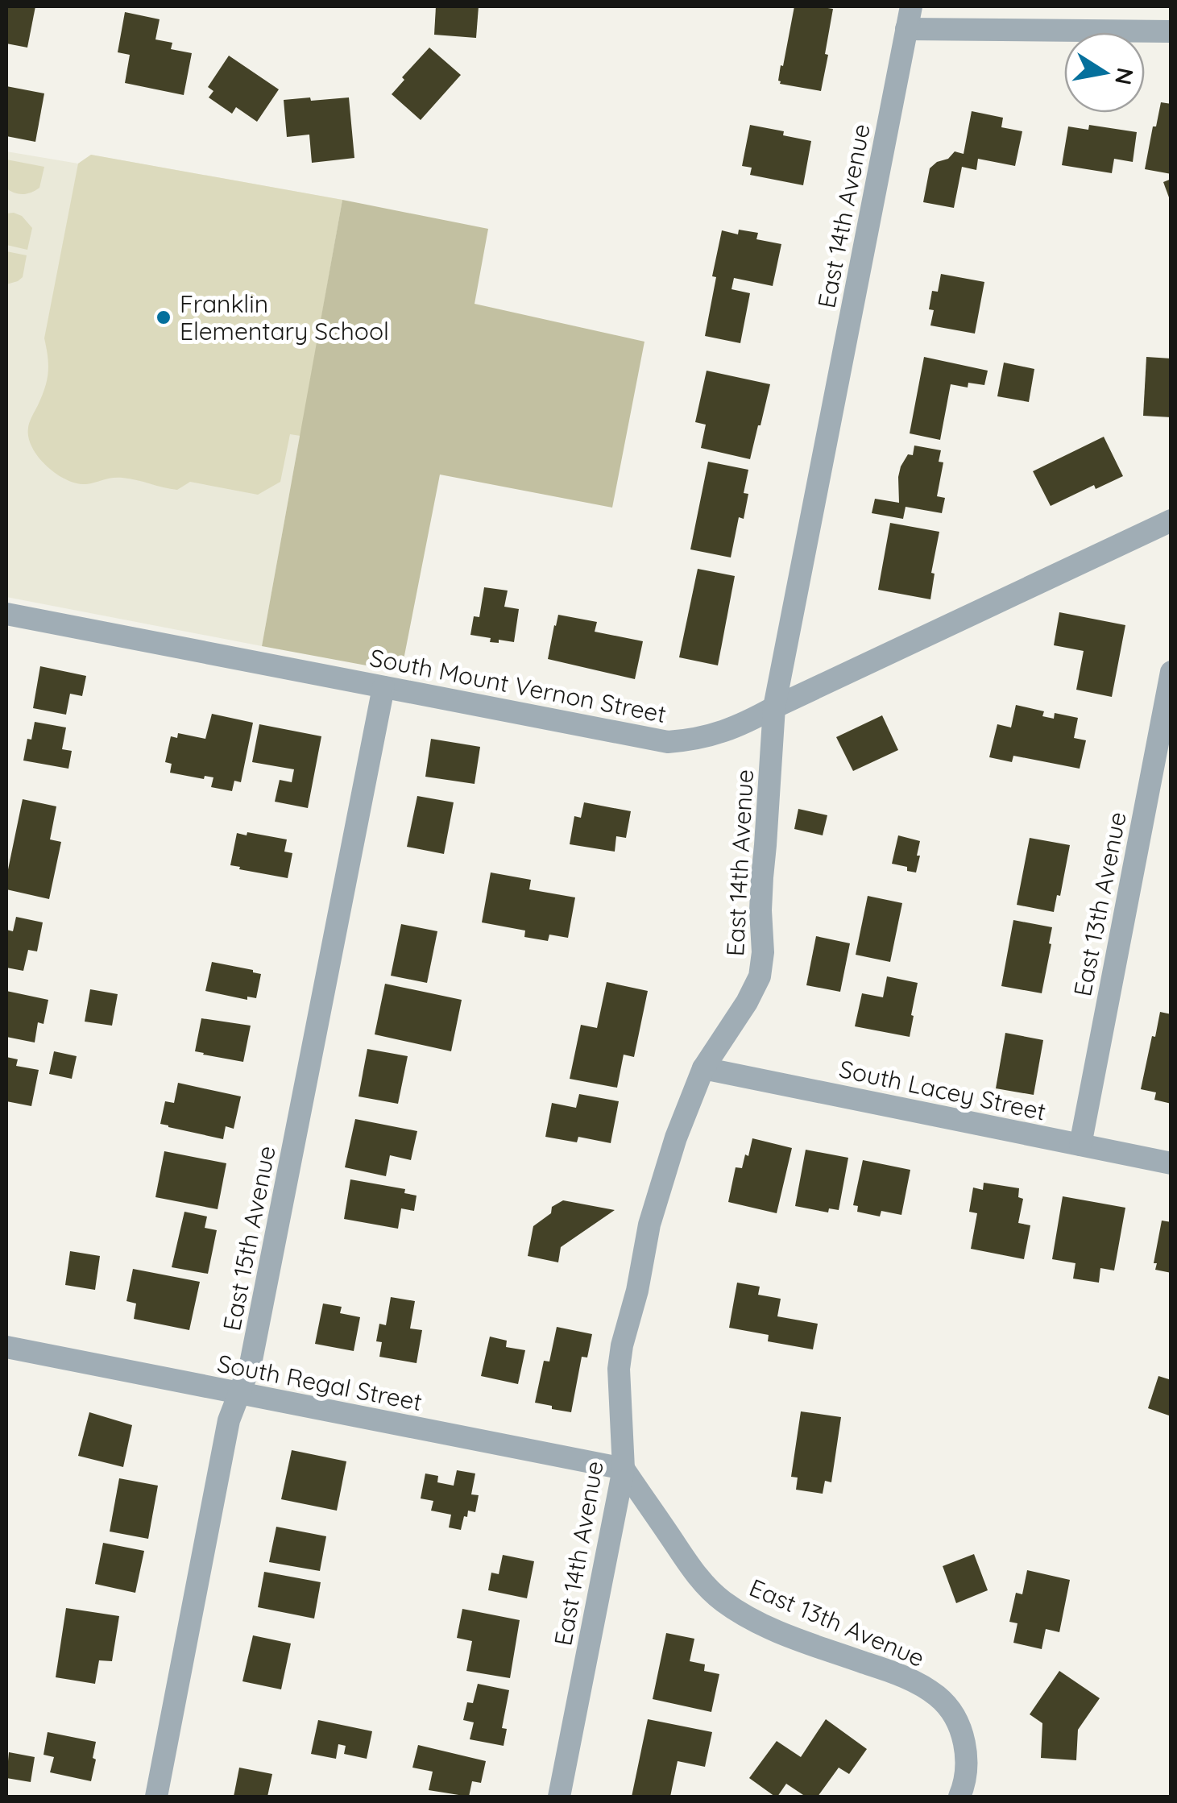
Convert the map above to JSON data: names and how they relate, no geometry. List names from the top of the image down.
{
  "streets": {
    "street": [
      "East 14th Avenue",
      "South Mount Vernon Street",
      "East 13th Avenue",
      "South Lacey Street",
      "East 15th Avenue",
      "South Regal Street"
    ]
  },
  "crossings": [
    ["East 14th Avenue", "South Mount Vernon Street"],
    ["East 14th Avenue", "East 13th Avenue"],
    ["East 14th Avenue", "South Lacey Street"],
    ["East 14th Avenue", "South Regal Street"],
    ["South Mount Vernon Street", "East 15th Avenue"],
    ["East 13th Avenue", "South Lacey Street"],
    ["East 13th Avenue", "South Regal Street"],
    ["East 15th Avenue", "South Regal Street"]
  ],
  "places": ["Franklin Elementary School"],
  "north": "right"
}
